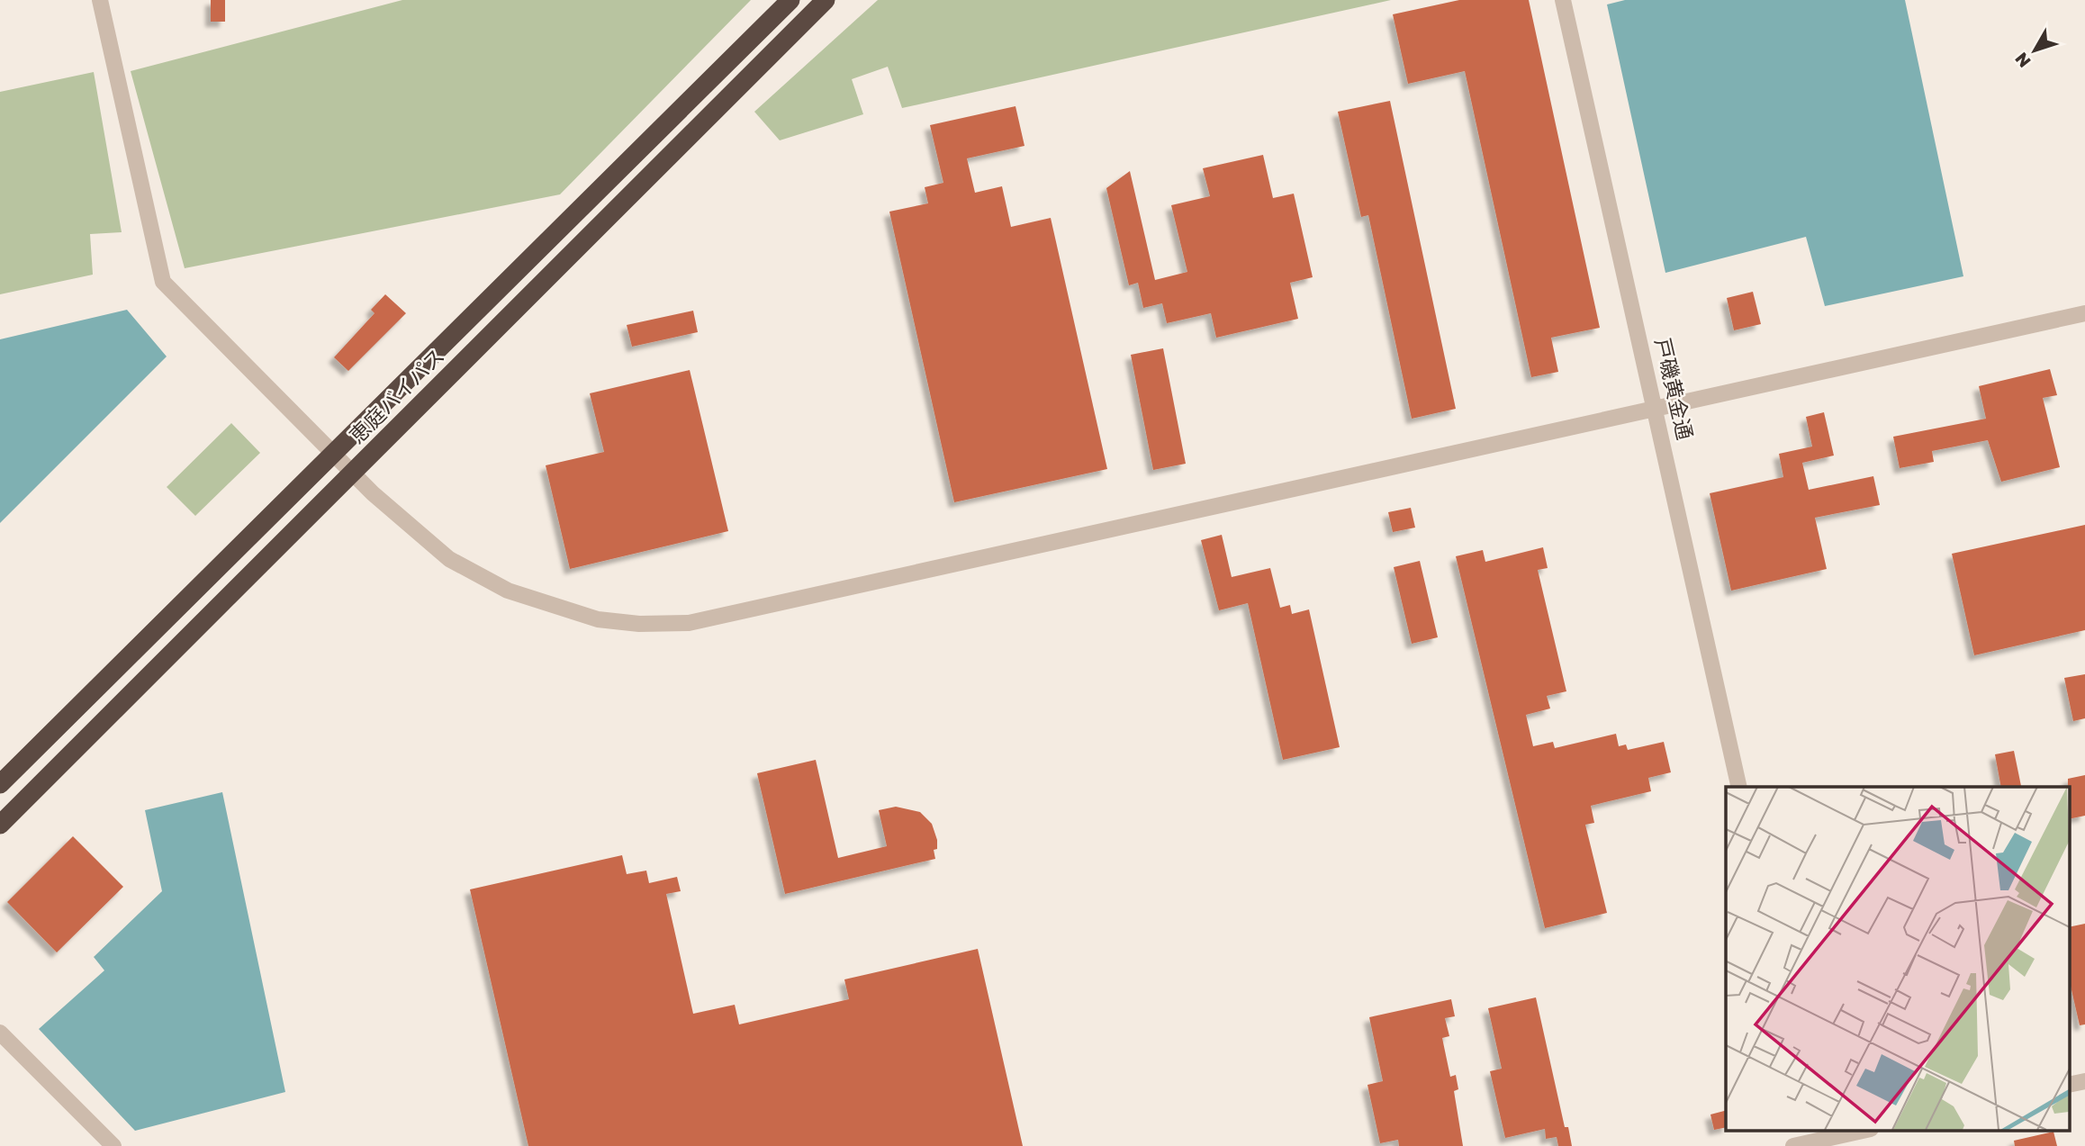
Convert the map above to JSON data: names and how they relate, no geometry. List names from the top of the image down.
{
  "streets": {
    "highway": ["恵庭バイパス"],
    "street": ["戸磯黄金通"]
  },
  "north": "bottom left"
}
